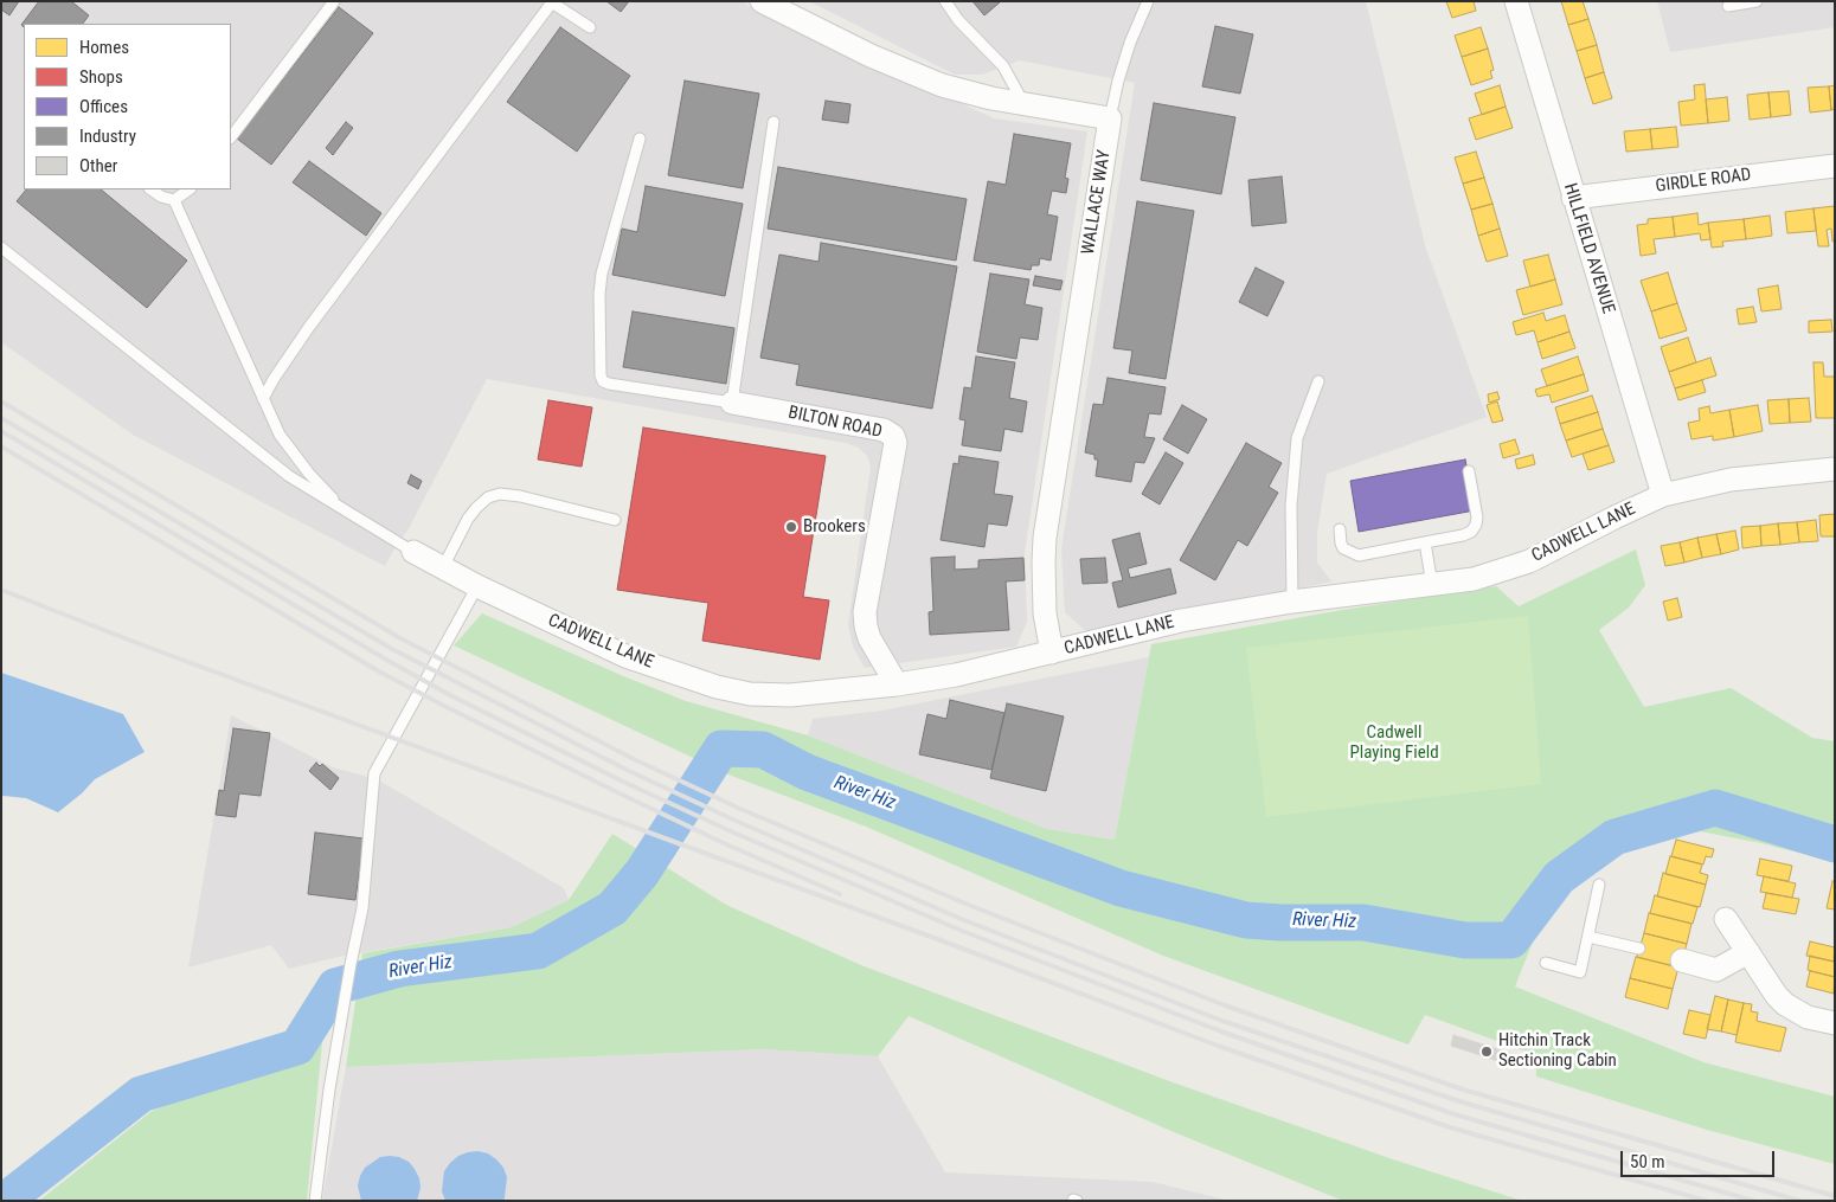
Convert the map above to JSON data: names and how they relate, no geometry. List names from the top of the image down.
{
  "streets": {
    "street": [
      "GIRDLE ROAD",
      "WALLACE WAY",
      "HILLFIELD AVENUE",
      "BILTON ROAD",
      "CADWELL LANE"
    ]
  },
  "crossings": [
    ["GIRDLE ROAD", "HILLFIELD AVENUE"],
    ["WALLACE WAY", "CADWELL LANE"],
    ["HILLFIELD AVENUE", "CADWELL LANE"],
    ["BILTON ROAD", "CADWELL LANE"]
  ],
  "water": ["River Hiz"],
  "parks": ["Cadwell Playing Field"],
  "places": ["Brookers", "Hitchin Track Sectioning Cabin"],
  "legend": [
    "Homes",
    "Shops",
    "Offices",
    "Industry",
    "Other"
  ],
  "scale_bar": "50 m"
}
